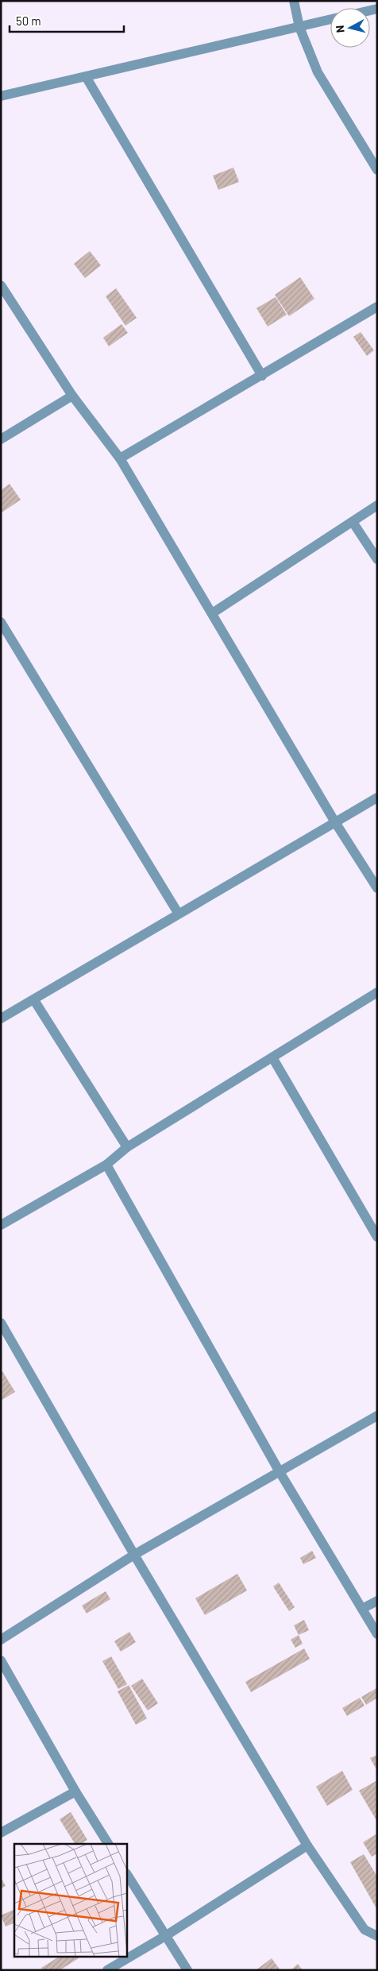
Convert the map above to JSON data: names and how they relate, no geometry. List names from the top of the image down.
{
  "scale_bar": "50 m",
  "north": "left"
}
